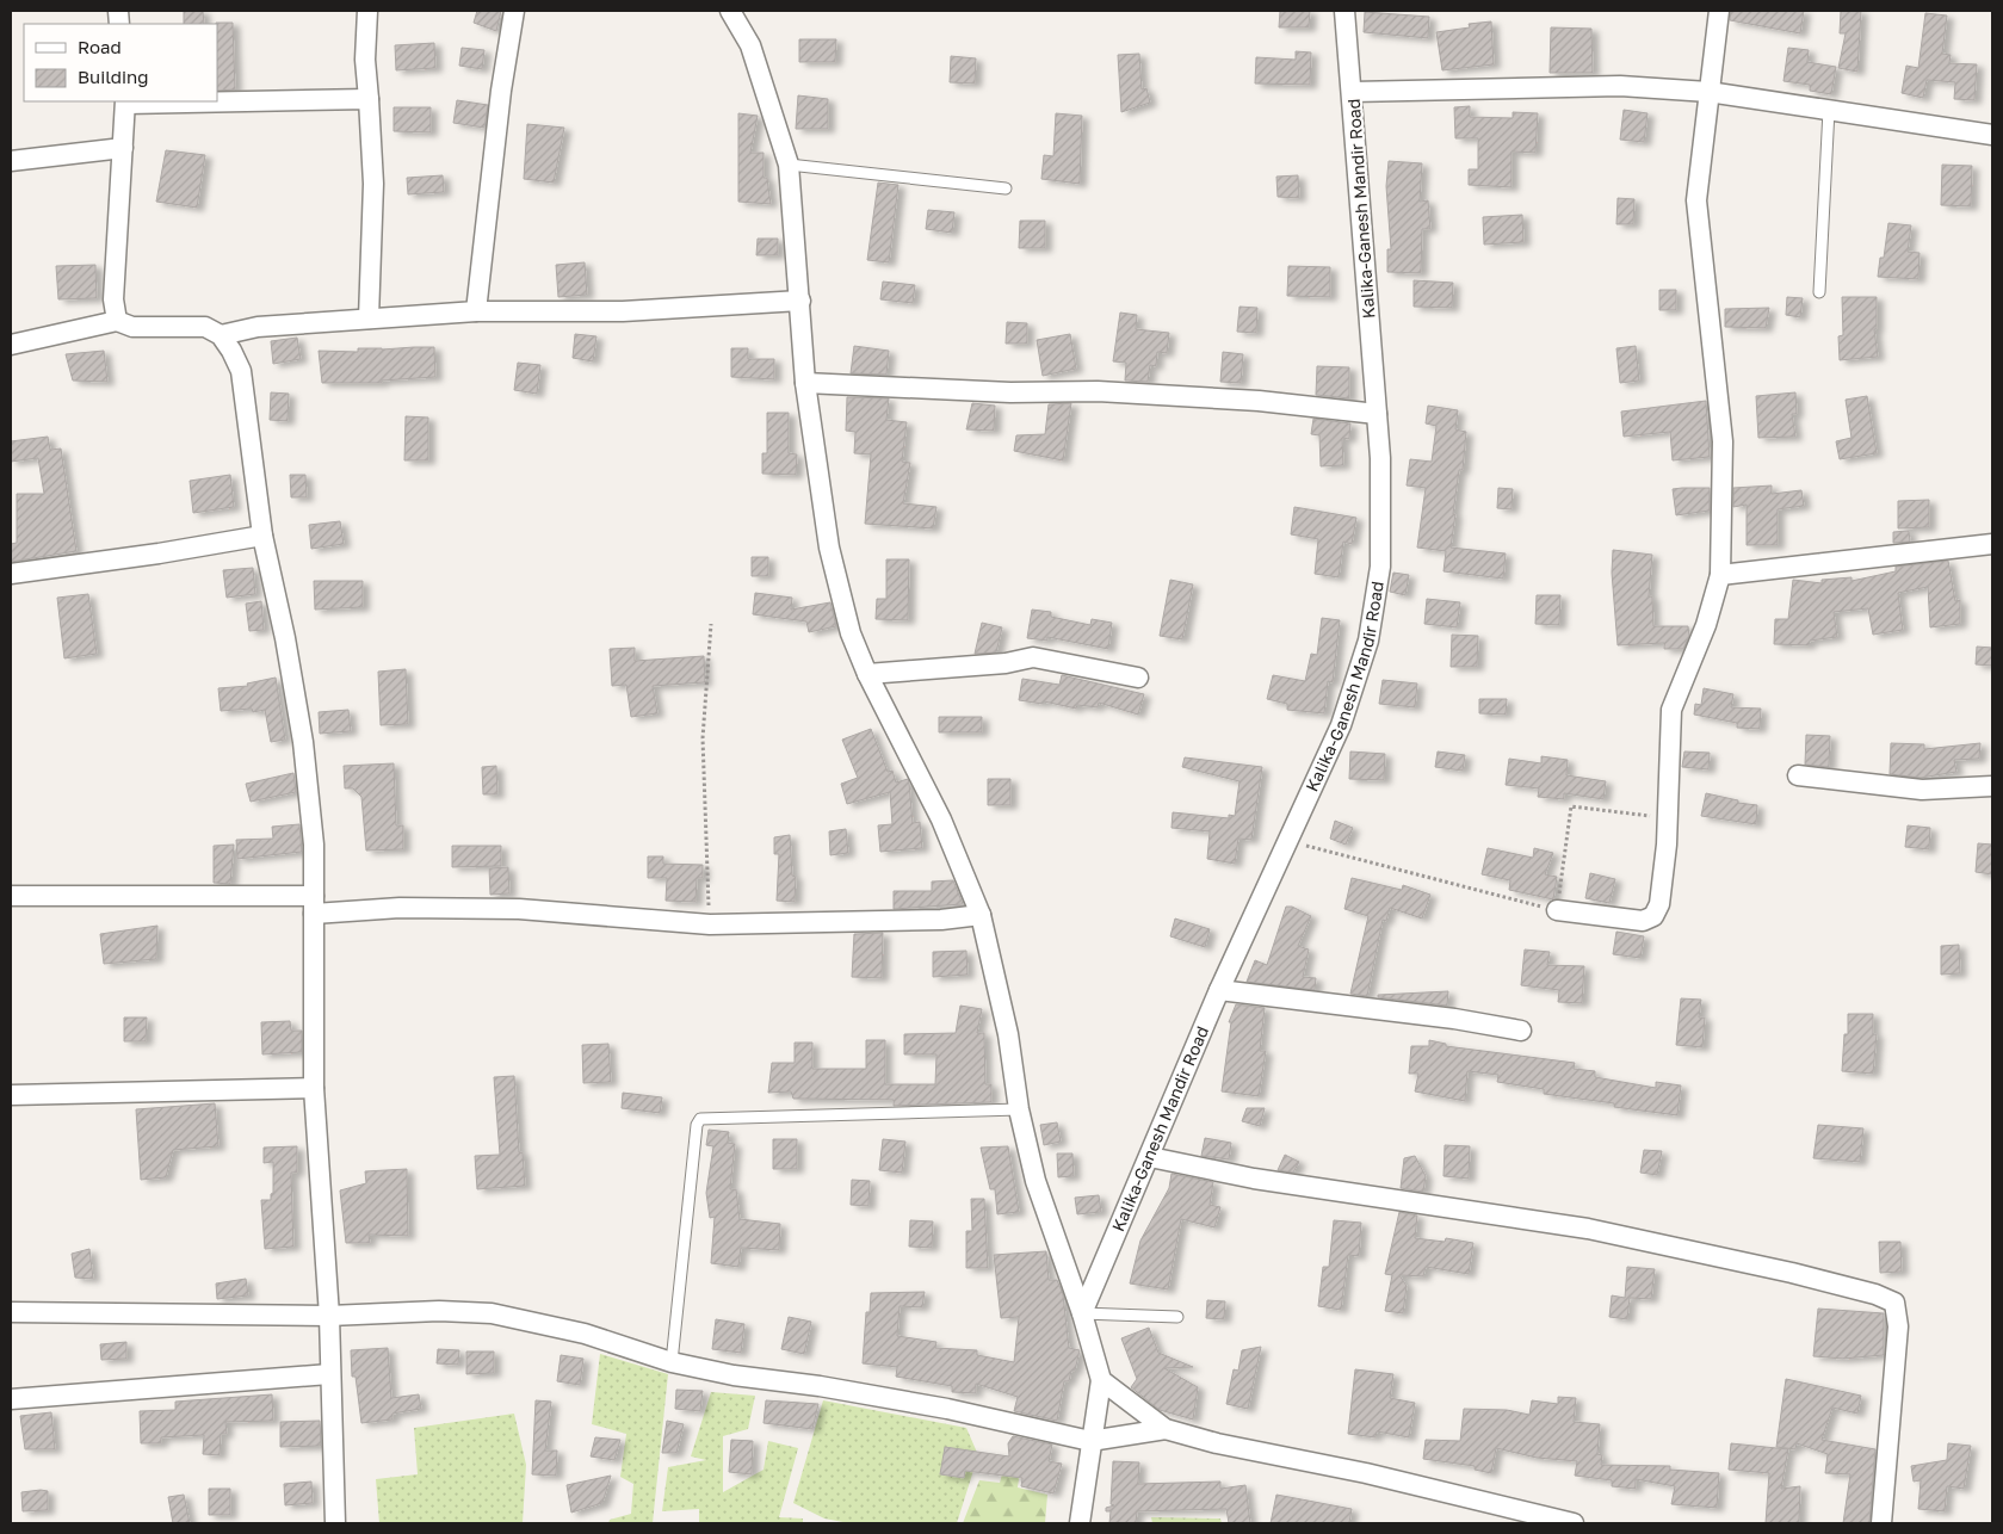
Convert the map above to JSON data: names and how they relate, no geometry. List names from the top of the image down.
{
  "streets": {
    "street": ["Kalika-Ganesh Mandir Road"]
  },
  "legend": ["Road", "Building"]
}
